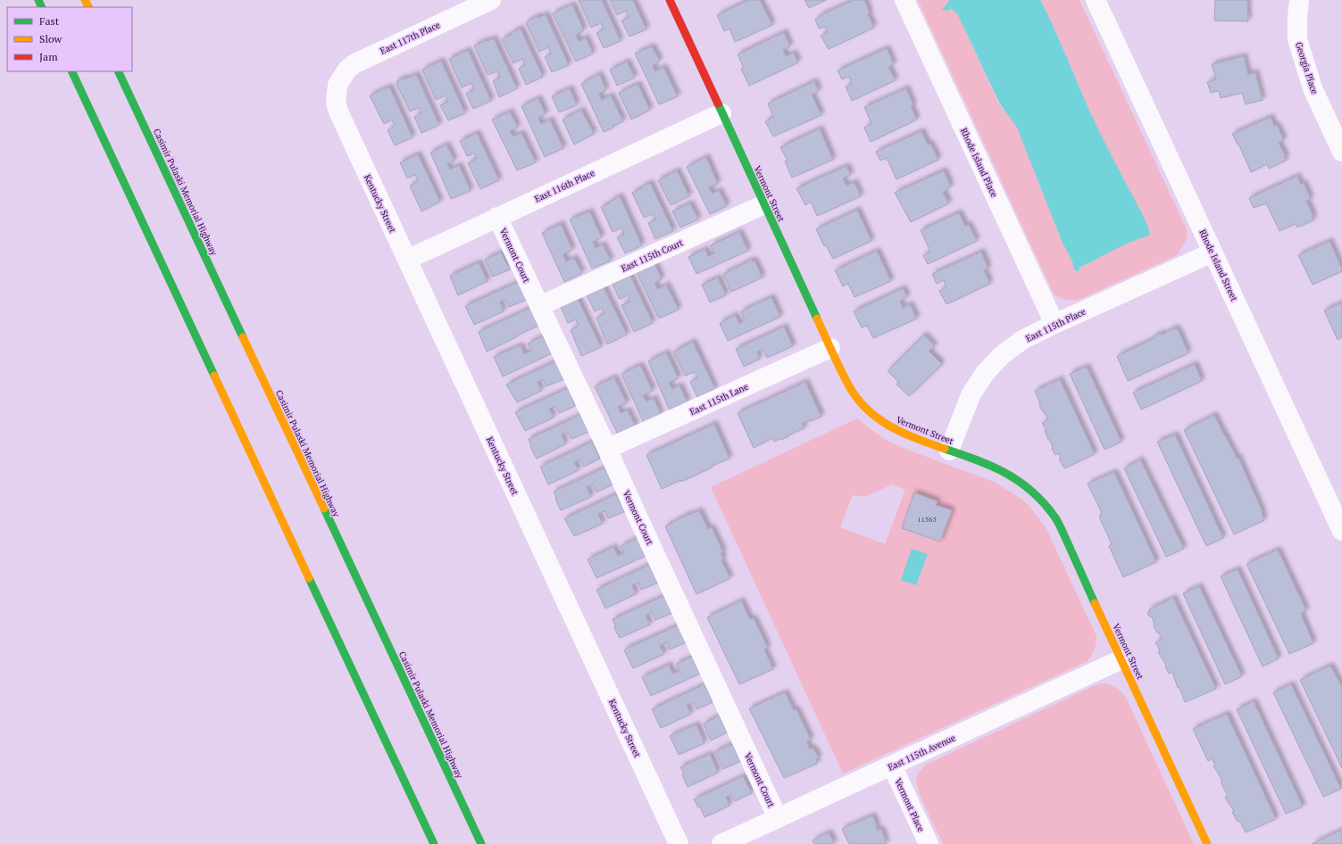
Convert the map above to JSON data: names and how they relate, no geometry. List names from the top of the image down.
{
  "streets": {
    "main road": ["Casimir Pulaski Memorial Highway", "Vermont Street"],
    "street": [
      "East 117th Place",
      "Georgia Place",
      "Rhode Island Place",
      "East 116th Place",
      "Kentucky Street",
      "Vermont Court",
      "East 115th Court",
      "Rhode Island Street",
      "East 115th Place",
      "East 115th Lane",
      "East 115th Avenue",
      "Vermont Place"
    ]
  },
  "crossings": [
    ["East 117th Place", "Kentucky Street"],
    ["Rhode Island Place", "East 115th Place"],
    ["East 116th Place", "Vermont Street"],
    ["East 116th Place", "Kentucky Street"],
    ["East 116th Place", "Vermont Court"],
    ["Vermont Street", "East 115th Court"],
    ["Vermont Street", "East 115th Place"],
    ["Vermont Street", "East 115th Lane"],
    ["Vermont Street", "East 115th Avenue"],
    ["Vermont Court", "East 115th Court"],
    ["Vermont Court", "East 115th Lane"],
    ["Vermont Court", "East 115th Avenue"],
    ["Rhode Island Street", "East 115th Place"],
    ["East 115th Avenue", "Vermont Place"]
  ],
  "house_numbers": ["11565"],
  "legend": ["Fast", "Slow", "Jam"]
}
